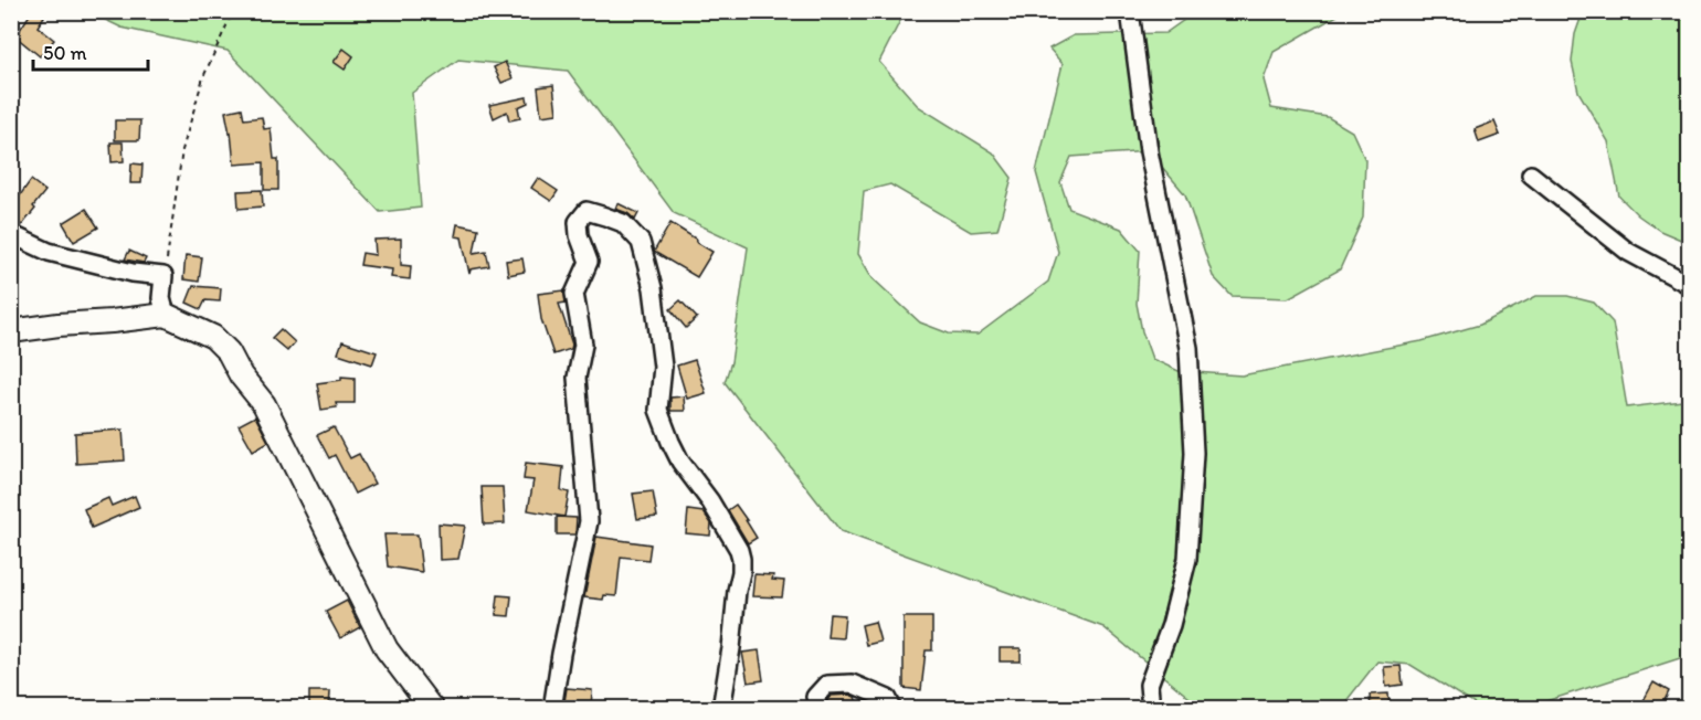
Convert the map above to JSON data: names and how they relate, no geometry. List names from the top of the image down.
{
  "scale_bar": "50 m"
}
